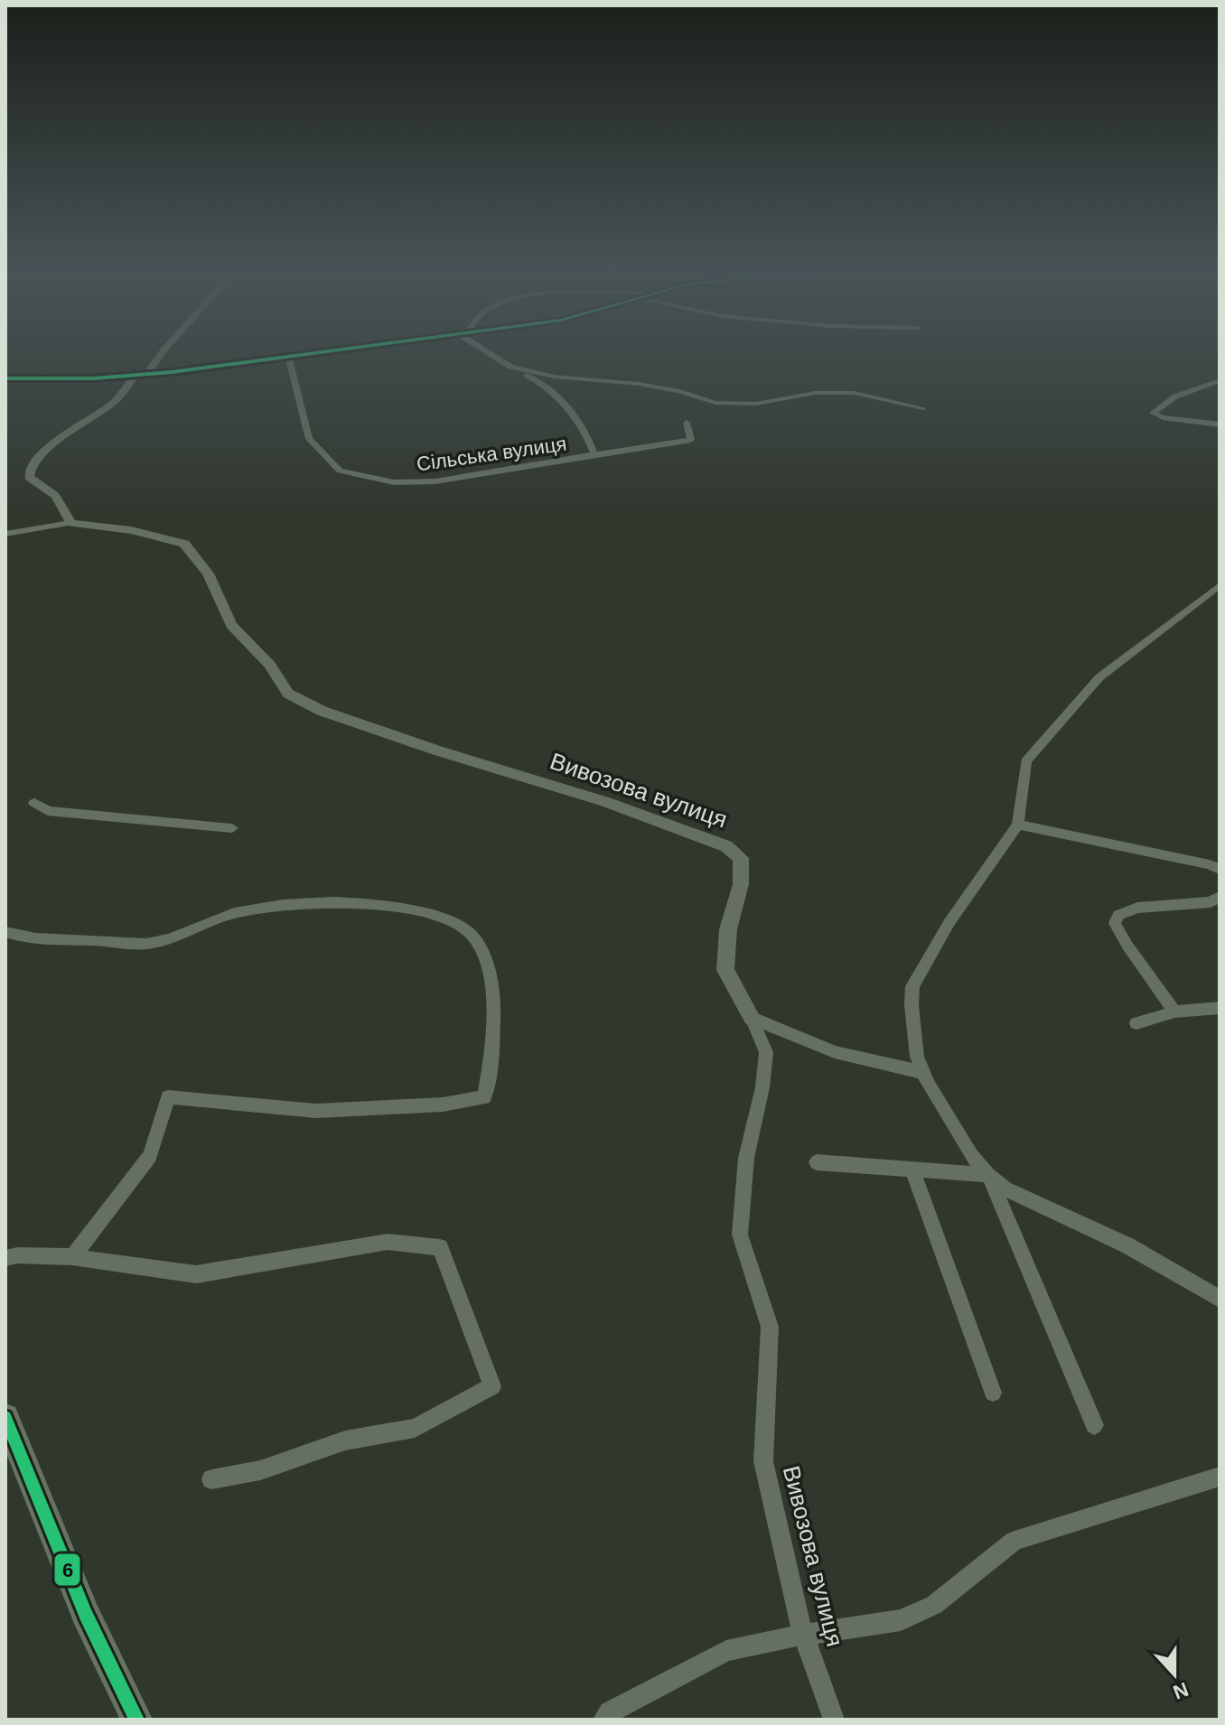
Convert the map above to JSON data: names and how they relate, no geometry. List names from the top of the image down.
{
  "streets": {
    "street": ["Сільська вулиця", "Вивозова вулиця"]
  },
  "lines": ["transit line 6"],
  "north": "bottom"
}
